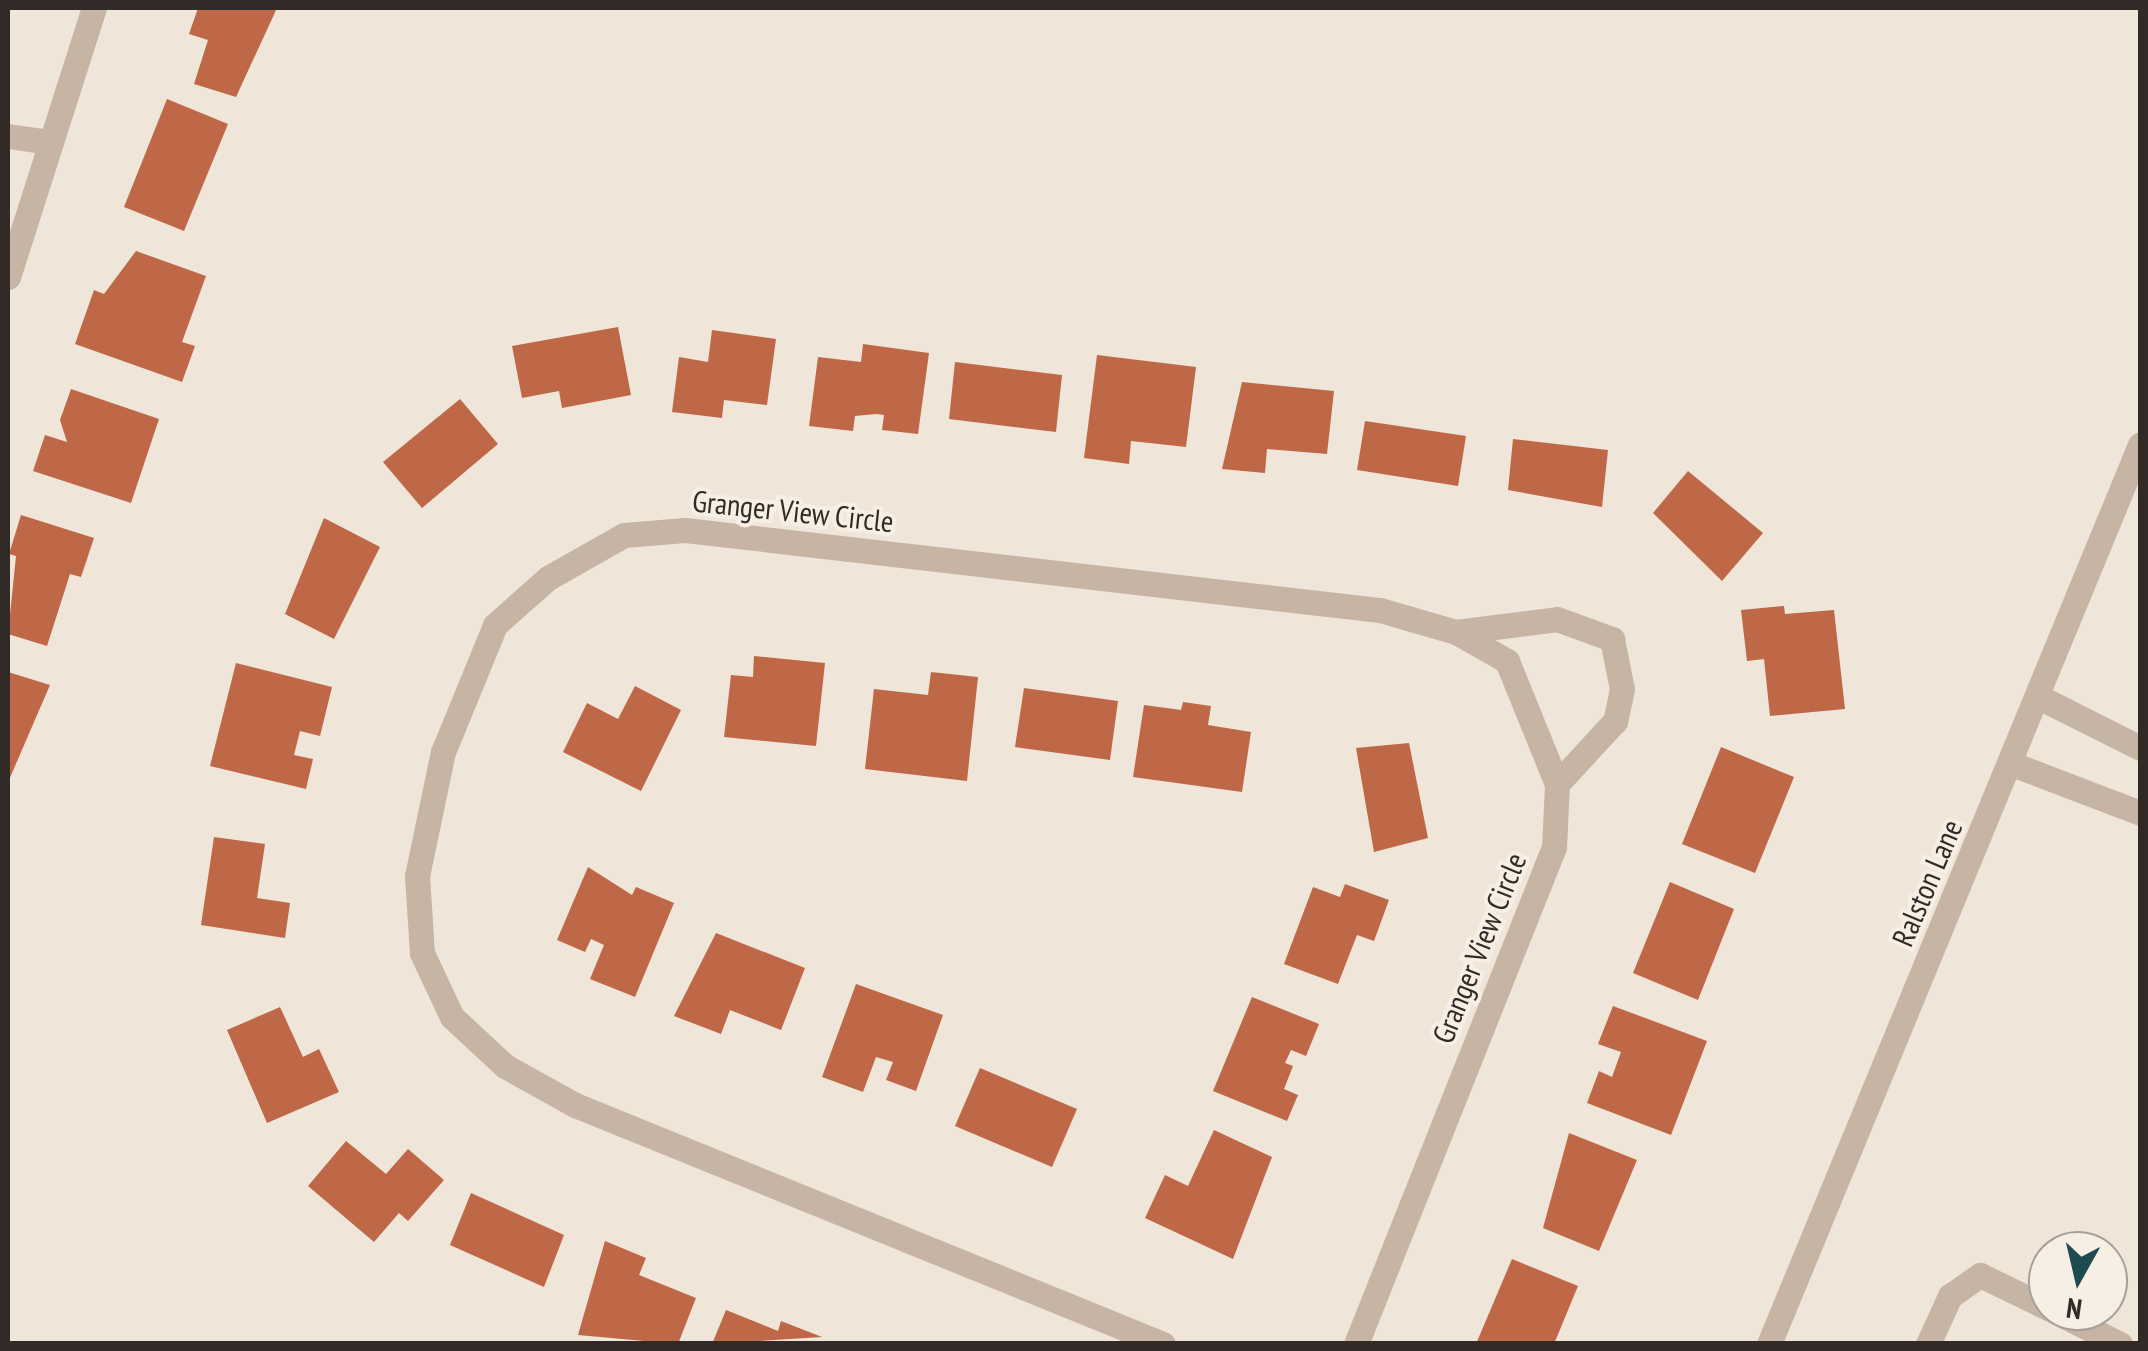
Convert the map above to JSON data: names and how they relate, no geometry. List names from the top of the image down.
{
  "streets": {
    "street": ["Granger View Circle", "Ralston Lane"]
  },
  "north": "bottom"
}
